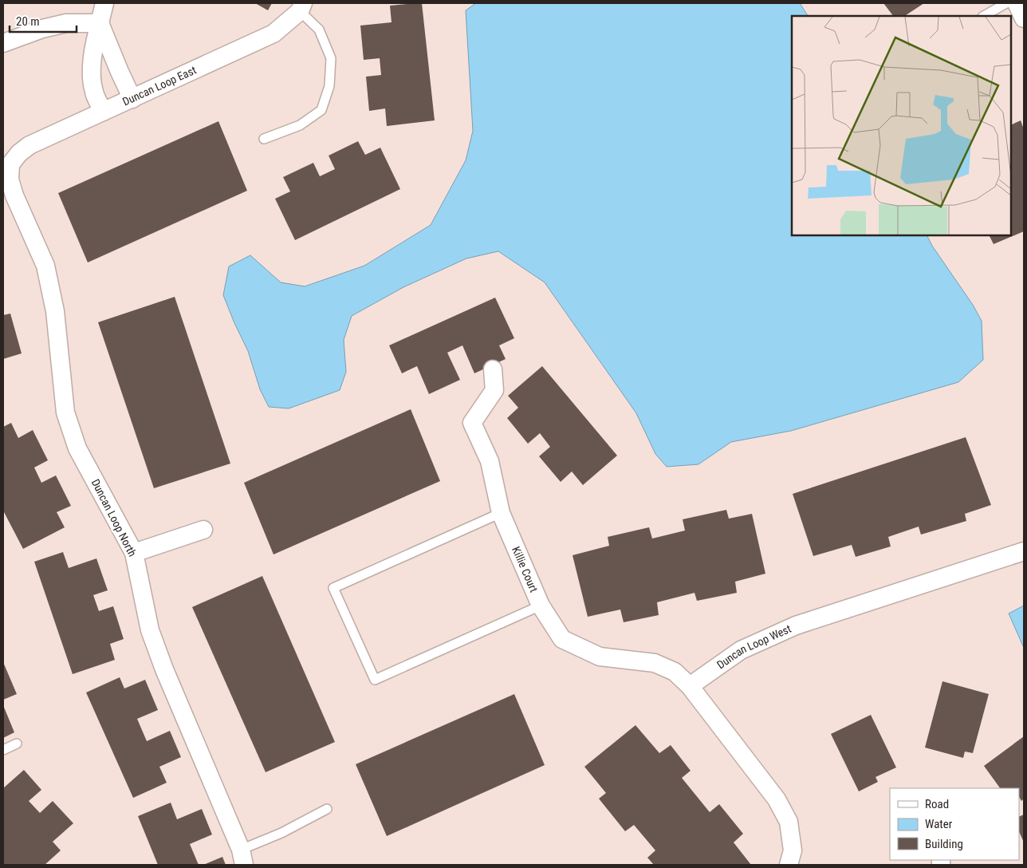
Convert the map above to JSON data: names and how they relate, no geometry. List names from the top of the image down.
{
  "streets": {
    "street": [
      "Duncan Loop East",
      "Duncan Loop North",
      "Killie Court",
      "Duncan Loop West"
    ]
  },
  "crossings": [
    ["Duncan Loop East", "Duncan Loop North"],
    ["Killie Court", "Duncan Loop West"]
  ],
  "legend": ["Road", "Water", "Building"],
  "scale_bar": "20 m"
}
